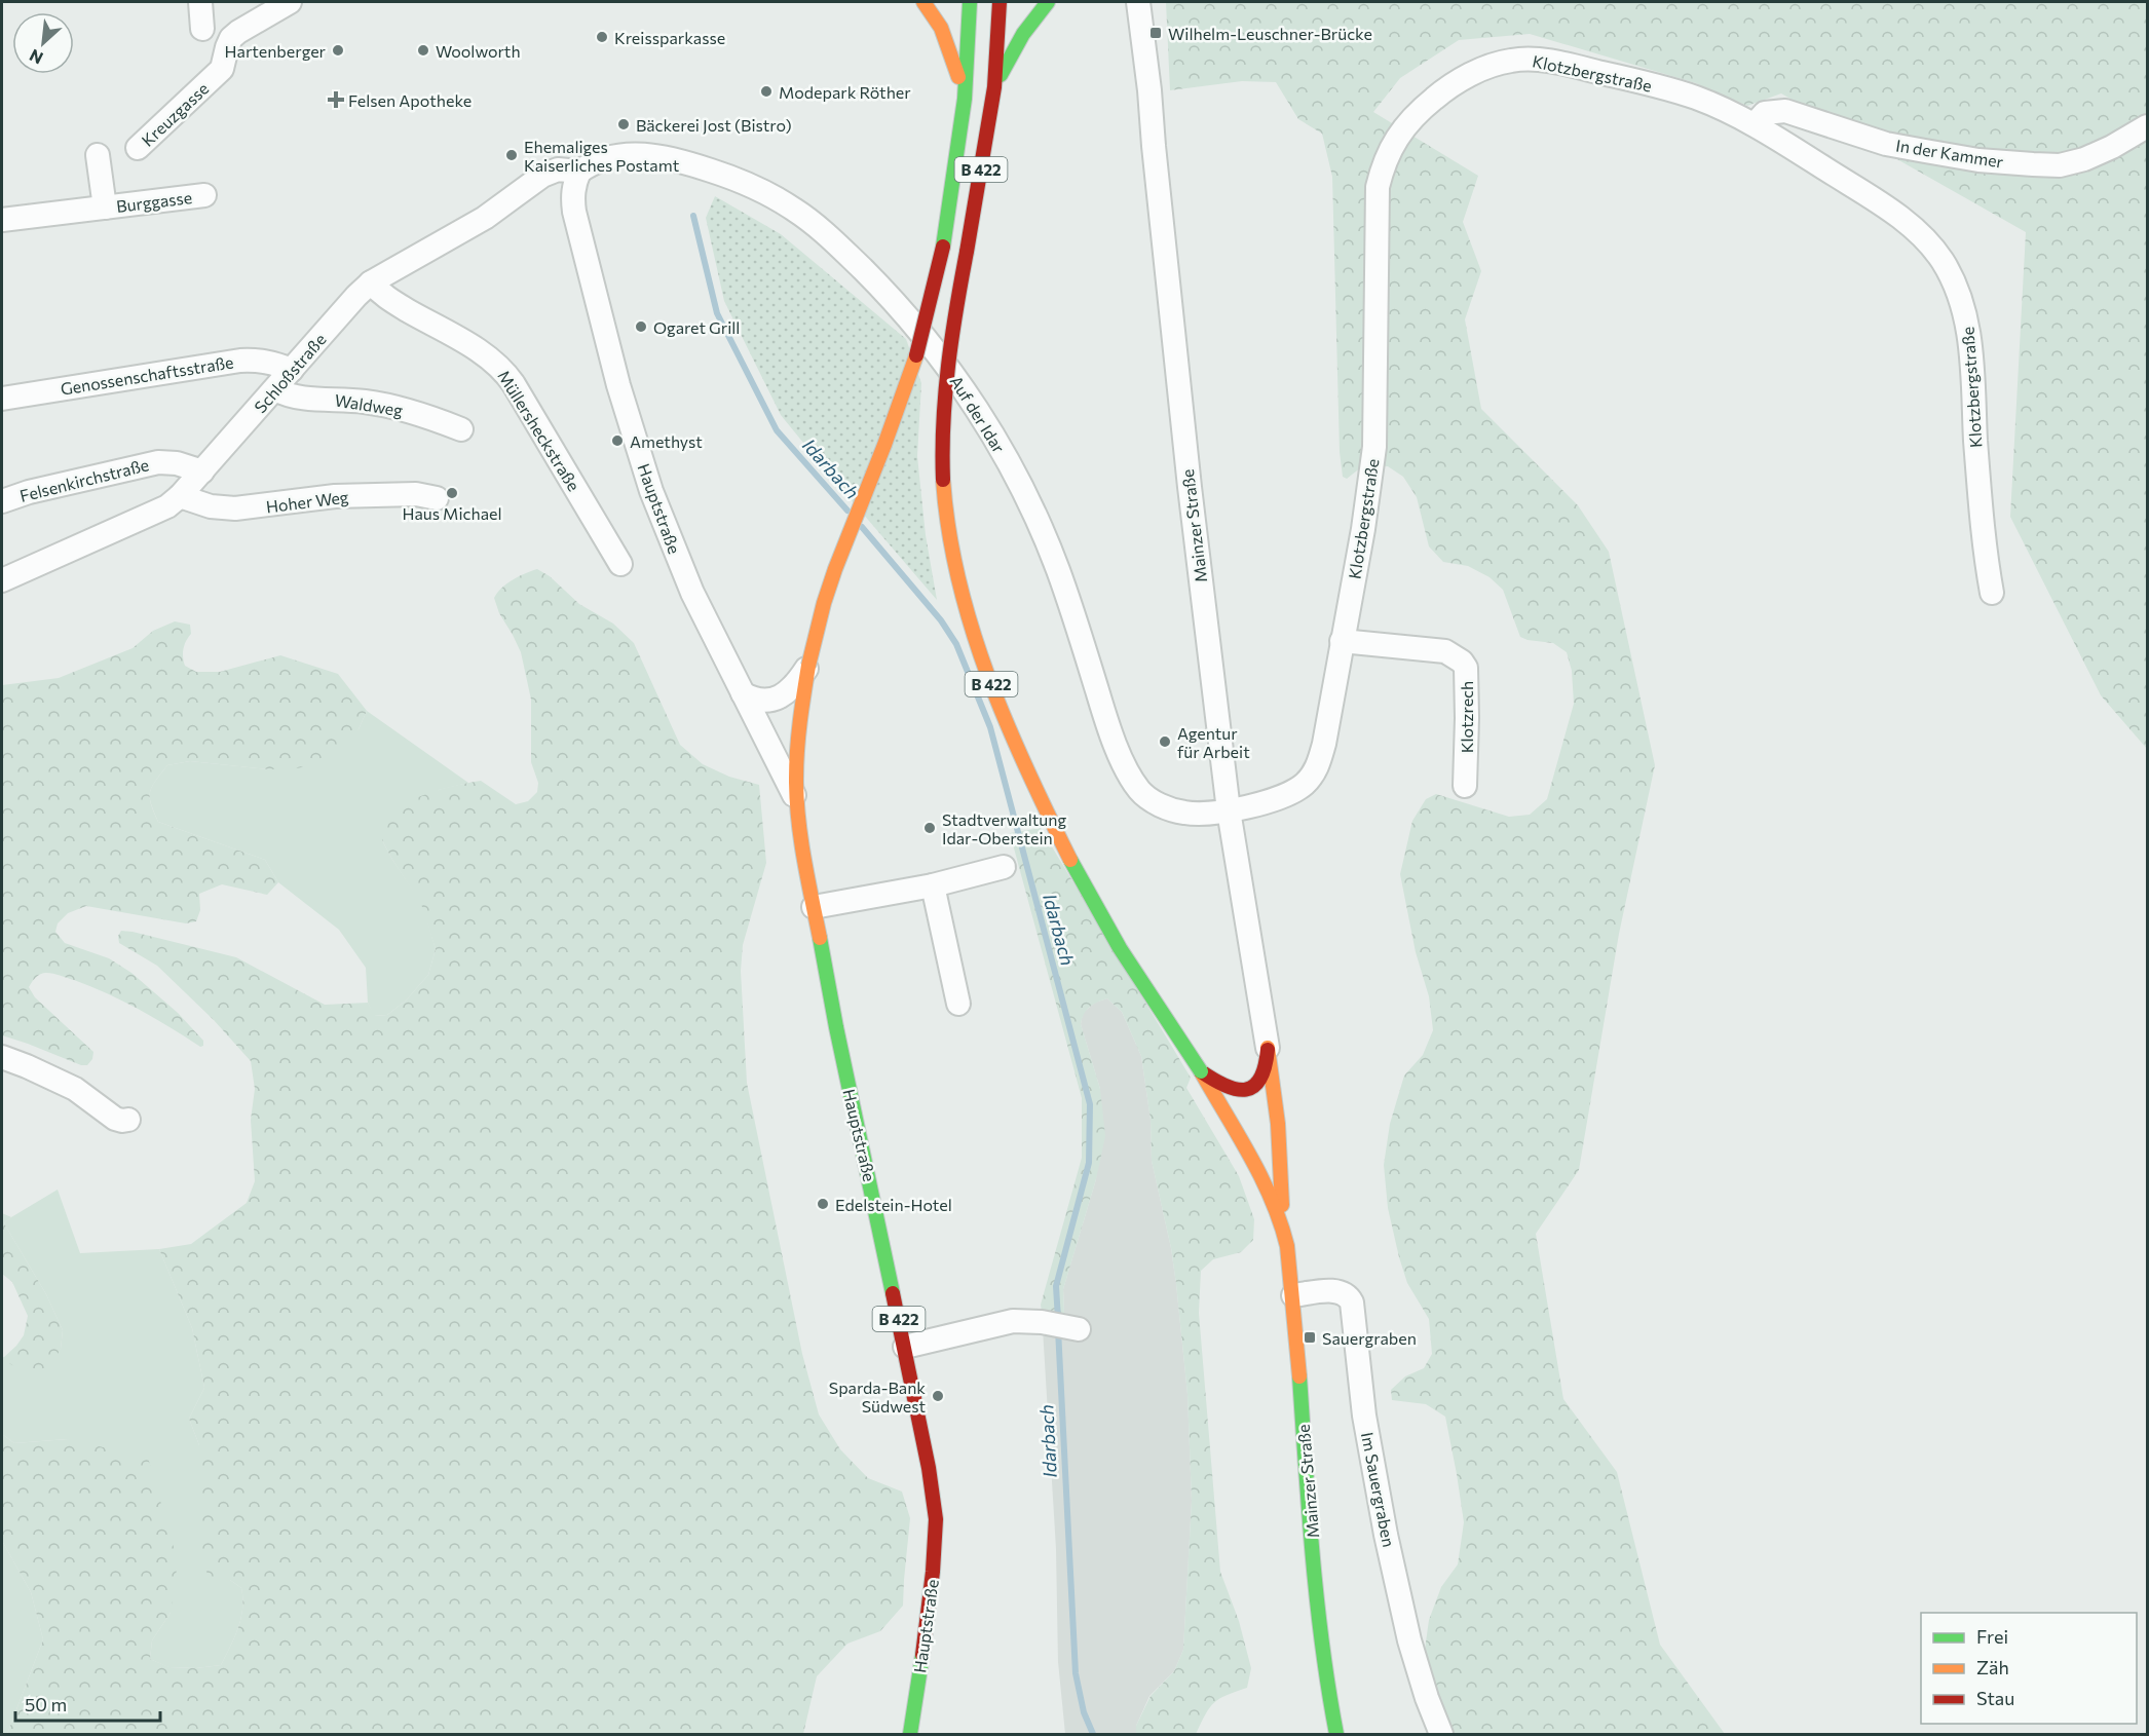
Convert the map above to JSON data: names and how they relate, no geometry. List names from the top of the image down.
{
  "streets": {
    "main road": ["B 422", "Hauptstraße", "Mainzer Straße"],
    "street": [
      "Klotzbergstraße",
      "Kreuzgasse",
      "In der Kammer",
      "Burggasse",
      "Schloßstraße",
      "Genossenschaftsstraße",
      "Waldweg",
      "Auf der Idar",
      "Müllersheckstraße",
      "Felsenkirchstraße",
      "Hoher Weg",
      "Klotzrech",
      "Im Sauergraben"
    ]
  },
  "crossings": [
    ["Klotzbergstraße", "In der Kammer"],
    ["Klotzbergstraße", "Auf der Idar"],
    ["Klotzbergstraße", "Mainzer Straße"],
    ["Klotzbergstraße", "Klotzrech"],
    ["B 422", "Hauptstraße"],
    ["B 422", "Mainzer Straße"],
    ["Schloßstraße", "Genossenschaftsstraße"],
    ["Schloßstraße", "Waldweg"],
    ["Schloßstraße", "Auf der Idar"],
    ["Schloßstraße", "Müllersheckstraße"],
    ["Schloßstraße", "Felsenkirchstraße"],
    ["Schloßstraße", "Hoher Weg"],
    ["Schloßstraße", "Hauptstraße"],
    ["Auf der Idar", "Hauptstraße"],
    ["Auf der Idar", "Mainzer Straße"],
    ["Mainzer Straße", "Im Sauergraben"]
  ],
  "water": ["Idarbach"],
  "places": {
    "transit": ["Wilhelm-Leuschner-Brücke", "Sauergraben"],
    "other": [
      "Kreissparkasse",
      "Hartenberger",
      "Woolworth",
      "Modepark Röther",
      "Bäckerei Jost (Bistro)",
      "Ehemaliges Kaiserliches Postamt",
      "Ogaret Grill",
      "Amethyst",
      "Haus Michael",
      "Agentur für Arbeit",
      "Stadtverwaltung Idar-Oberstein",
      "Edelstein-Hotel",
      "Sparda-Bank Südwest"
    ],
    "health": ["Felsen Apotheke"]
  },
  "legend": ["Frei", "Zäh", "Stau"],
  "scale_bar": "50 m",
  "north": "bottom left"
}
